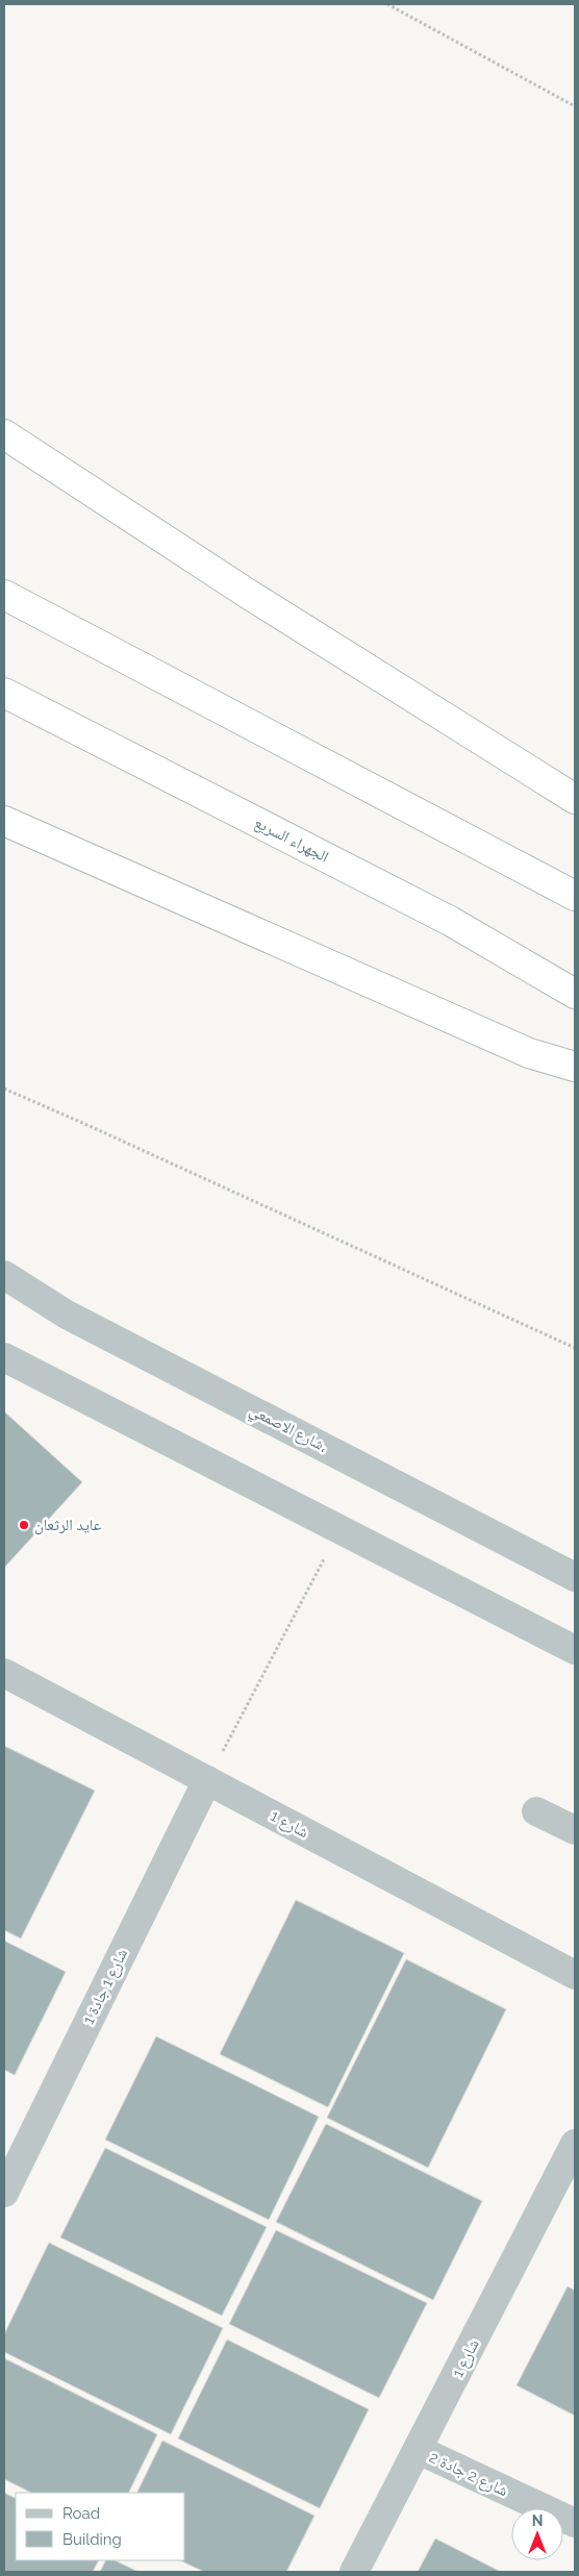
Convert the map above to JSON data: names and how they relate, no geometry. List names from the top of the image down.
{
  "streets": {
    "highway": ["الجهراء السريع"],
    "street": [
      "شارع الاصمعي،",
      "شارع 1",
      "شارع 1 جادة 1",
      "شارع 2 جادة 2"
    ]
  },
  "crossings": [
    ["شارع 1", "شارع 1 جادة 1"],
    ["شارع 1", "شارع 2 جادة 2"]
  ],
  "places": ["عايد الرثعان"],
  "legend": ["Road", "Building"],
  "north": "top"
}
